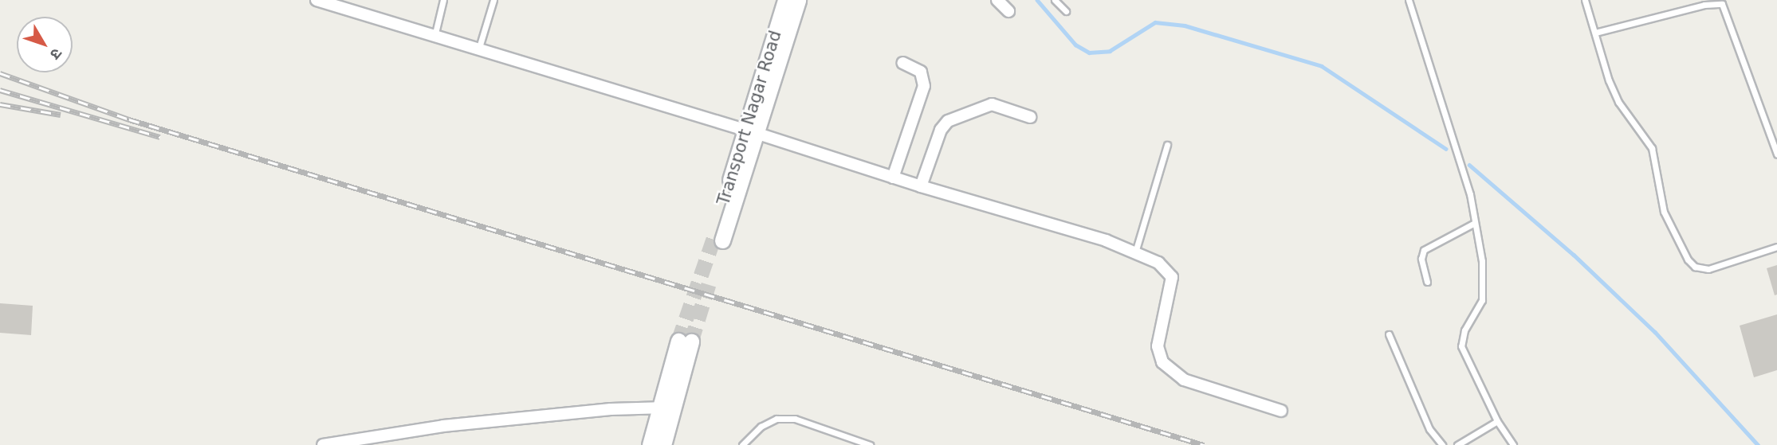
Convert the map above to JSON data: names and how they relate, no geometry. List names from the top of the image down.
{
  "streets": {
    "main road": ["Transport Nagar Road"]
  },
  "north": "bottom right"
}
